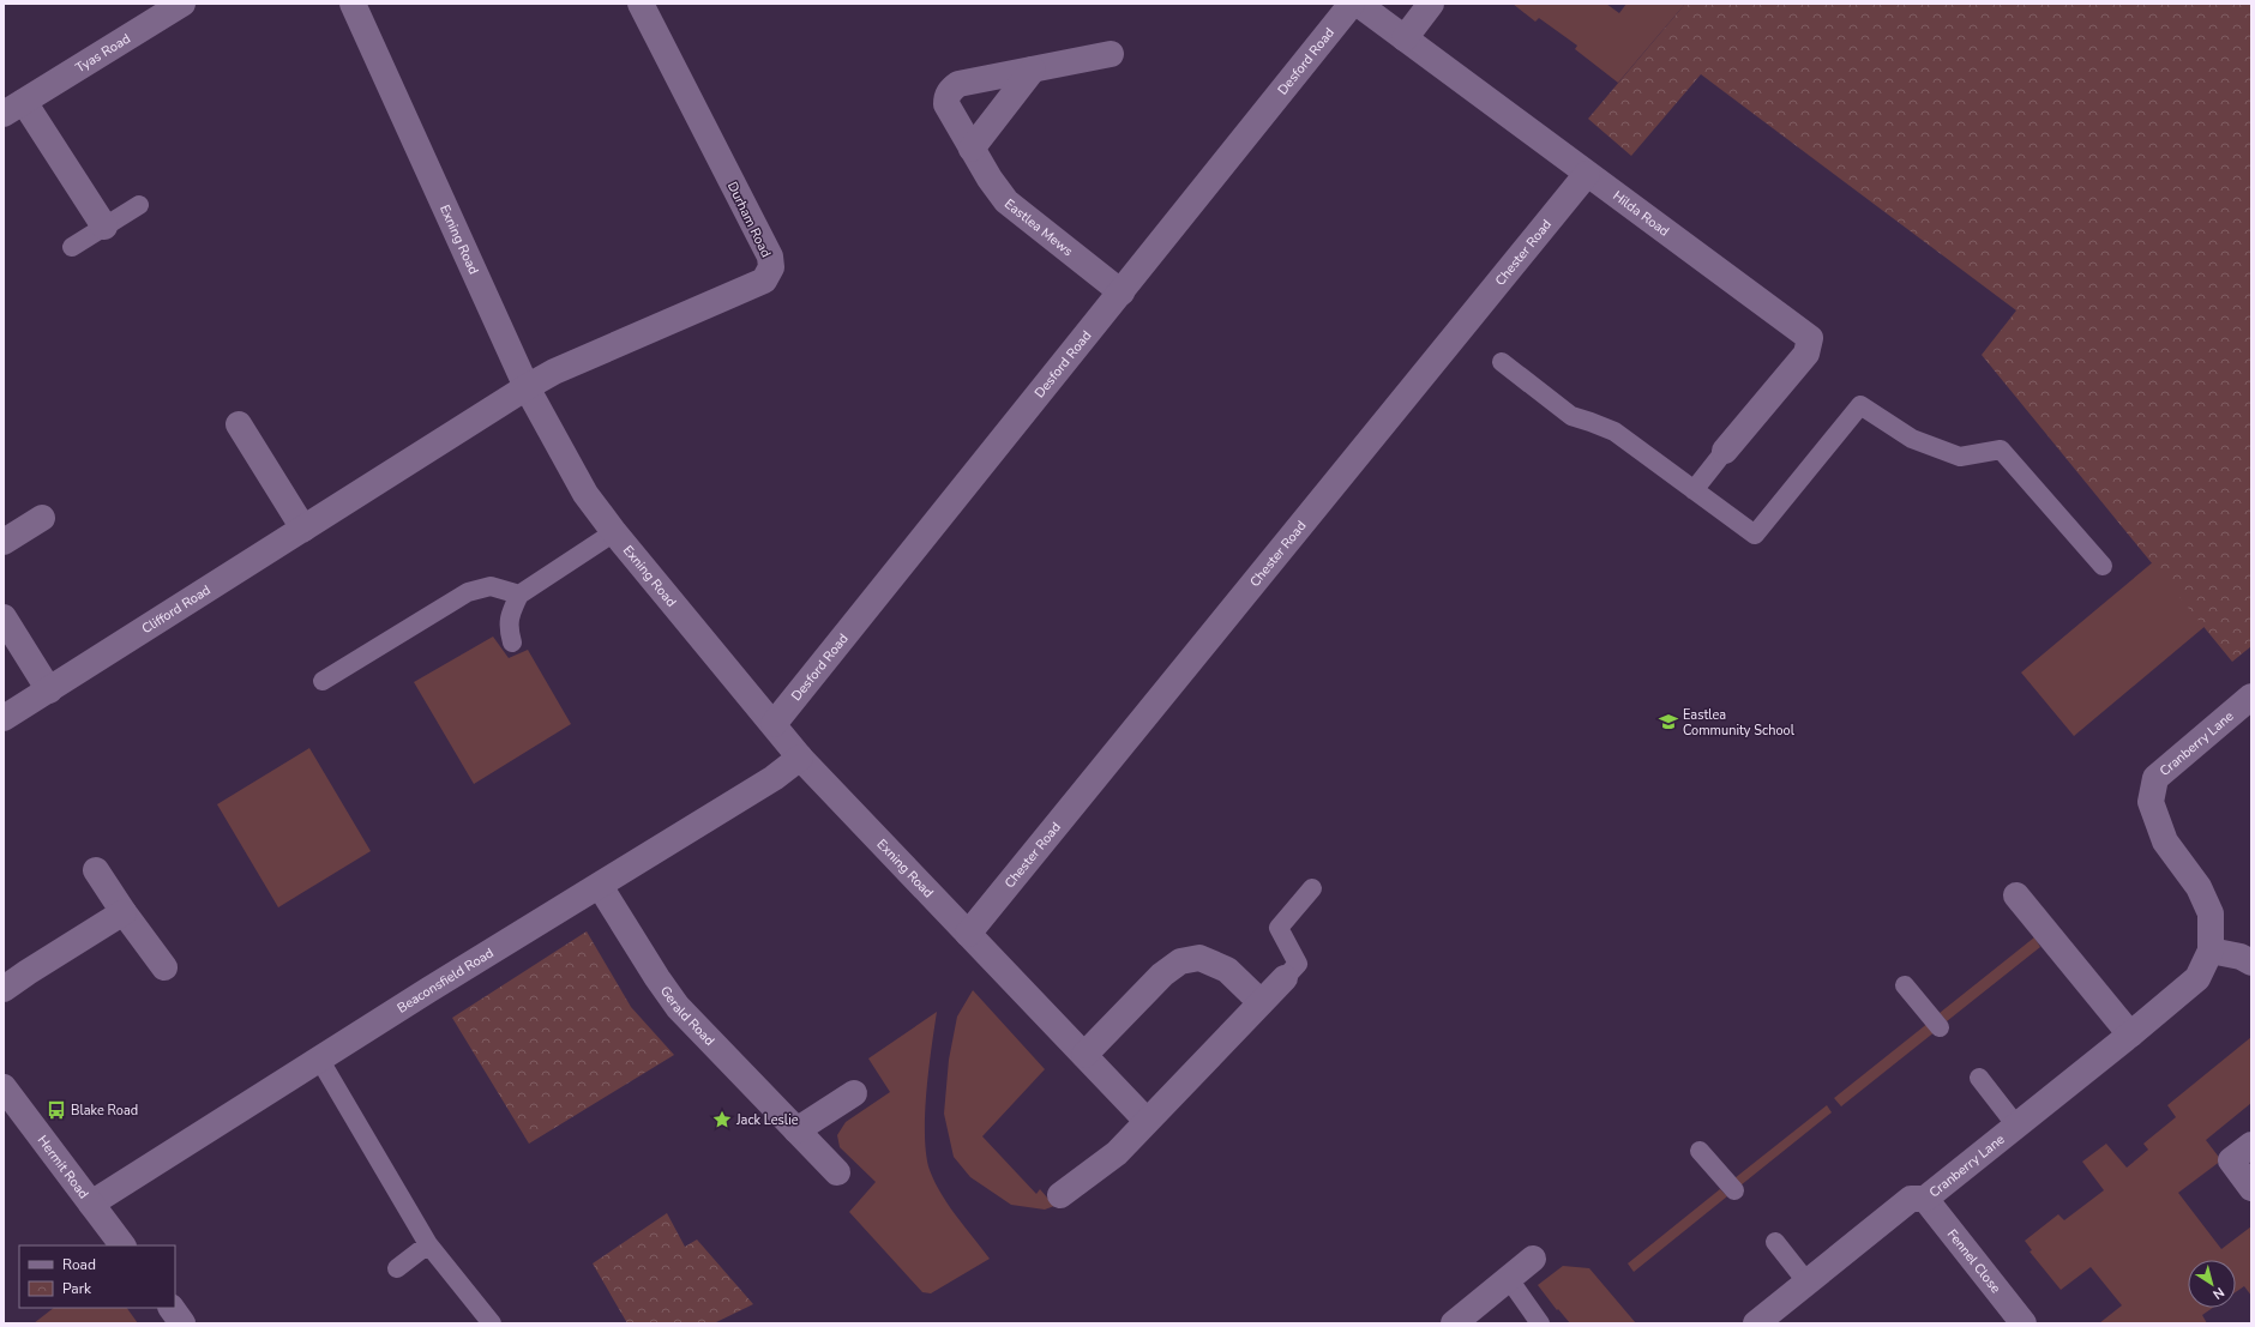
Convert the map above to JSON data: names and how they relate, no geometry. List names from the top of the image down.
{
  "streets": {
    "street": [
      "Tyas Road",
      "Desford Road",
      "Hilda Road",
      "Durham Road",
      "Eastlea Mews",
      "Exning Road",
      "Chester Road",
      "Clifford Road",
      "Cranberry Lane",
      "Beaconsfield Road",
      "Gerald Road",
      "Hermit Road",
      "Fennel Close"
    ]
  },
  "crossings": [
    ["Desford Road", "Eastlea Mews"],
    ["Desford Road", "Exning Road"],
    ["Hilda Road", "Chester Road"],
    ["Durham Road", "Exning Road"],
    ["Durham Road", "Clifford Road"],
    ["Exning Road", "Chester Road"],
    ["Exning Road", "Clifford Road"],
    ["Exning Road", "Beaconsfield Road"],
    ["Cranberry Lane", "Fennel Close"],
    ["Beaconsfield Road", "Gerald Road"],
    ["Beaconsfield Road", "Hermit Road"]
  ],
  "places": {
    "school or university": ["Eastlea Community School"],
    "bus stop": ["Blake Road"],
    "place": ["Jack Leslie"]
  },
  "legend": ["Road", "Park"],
  "north": "bottom right"
}
